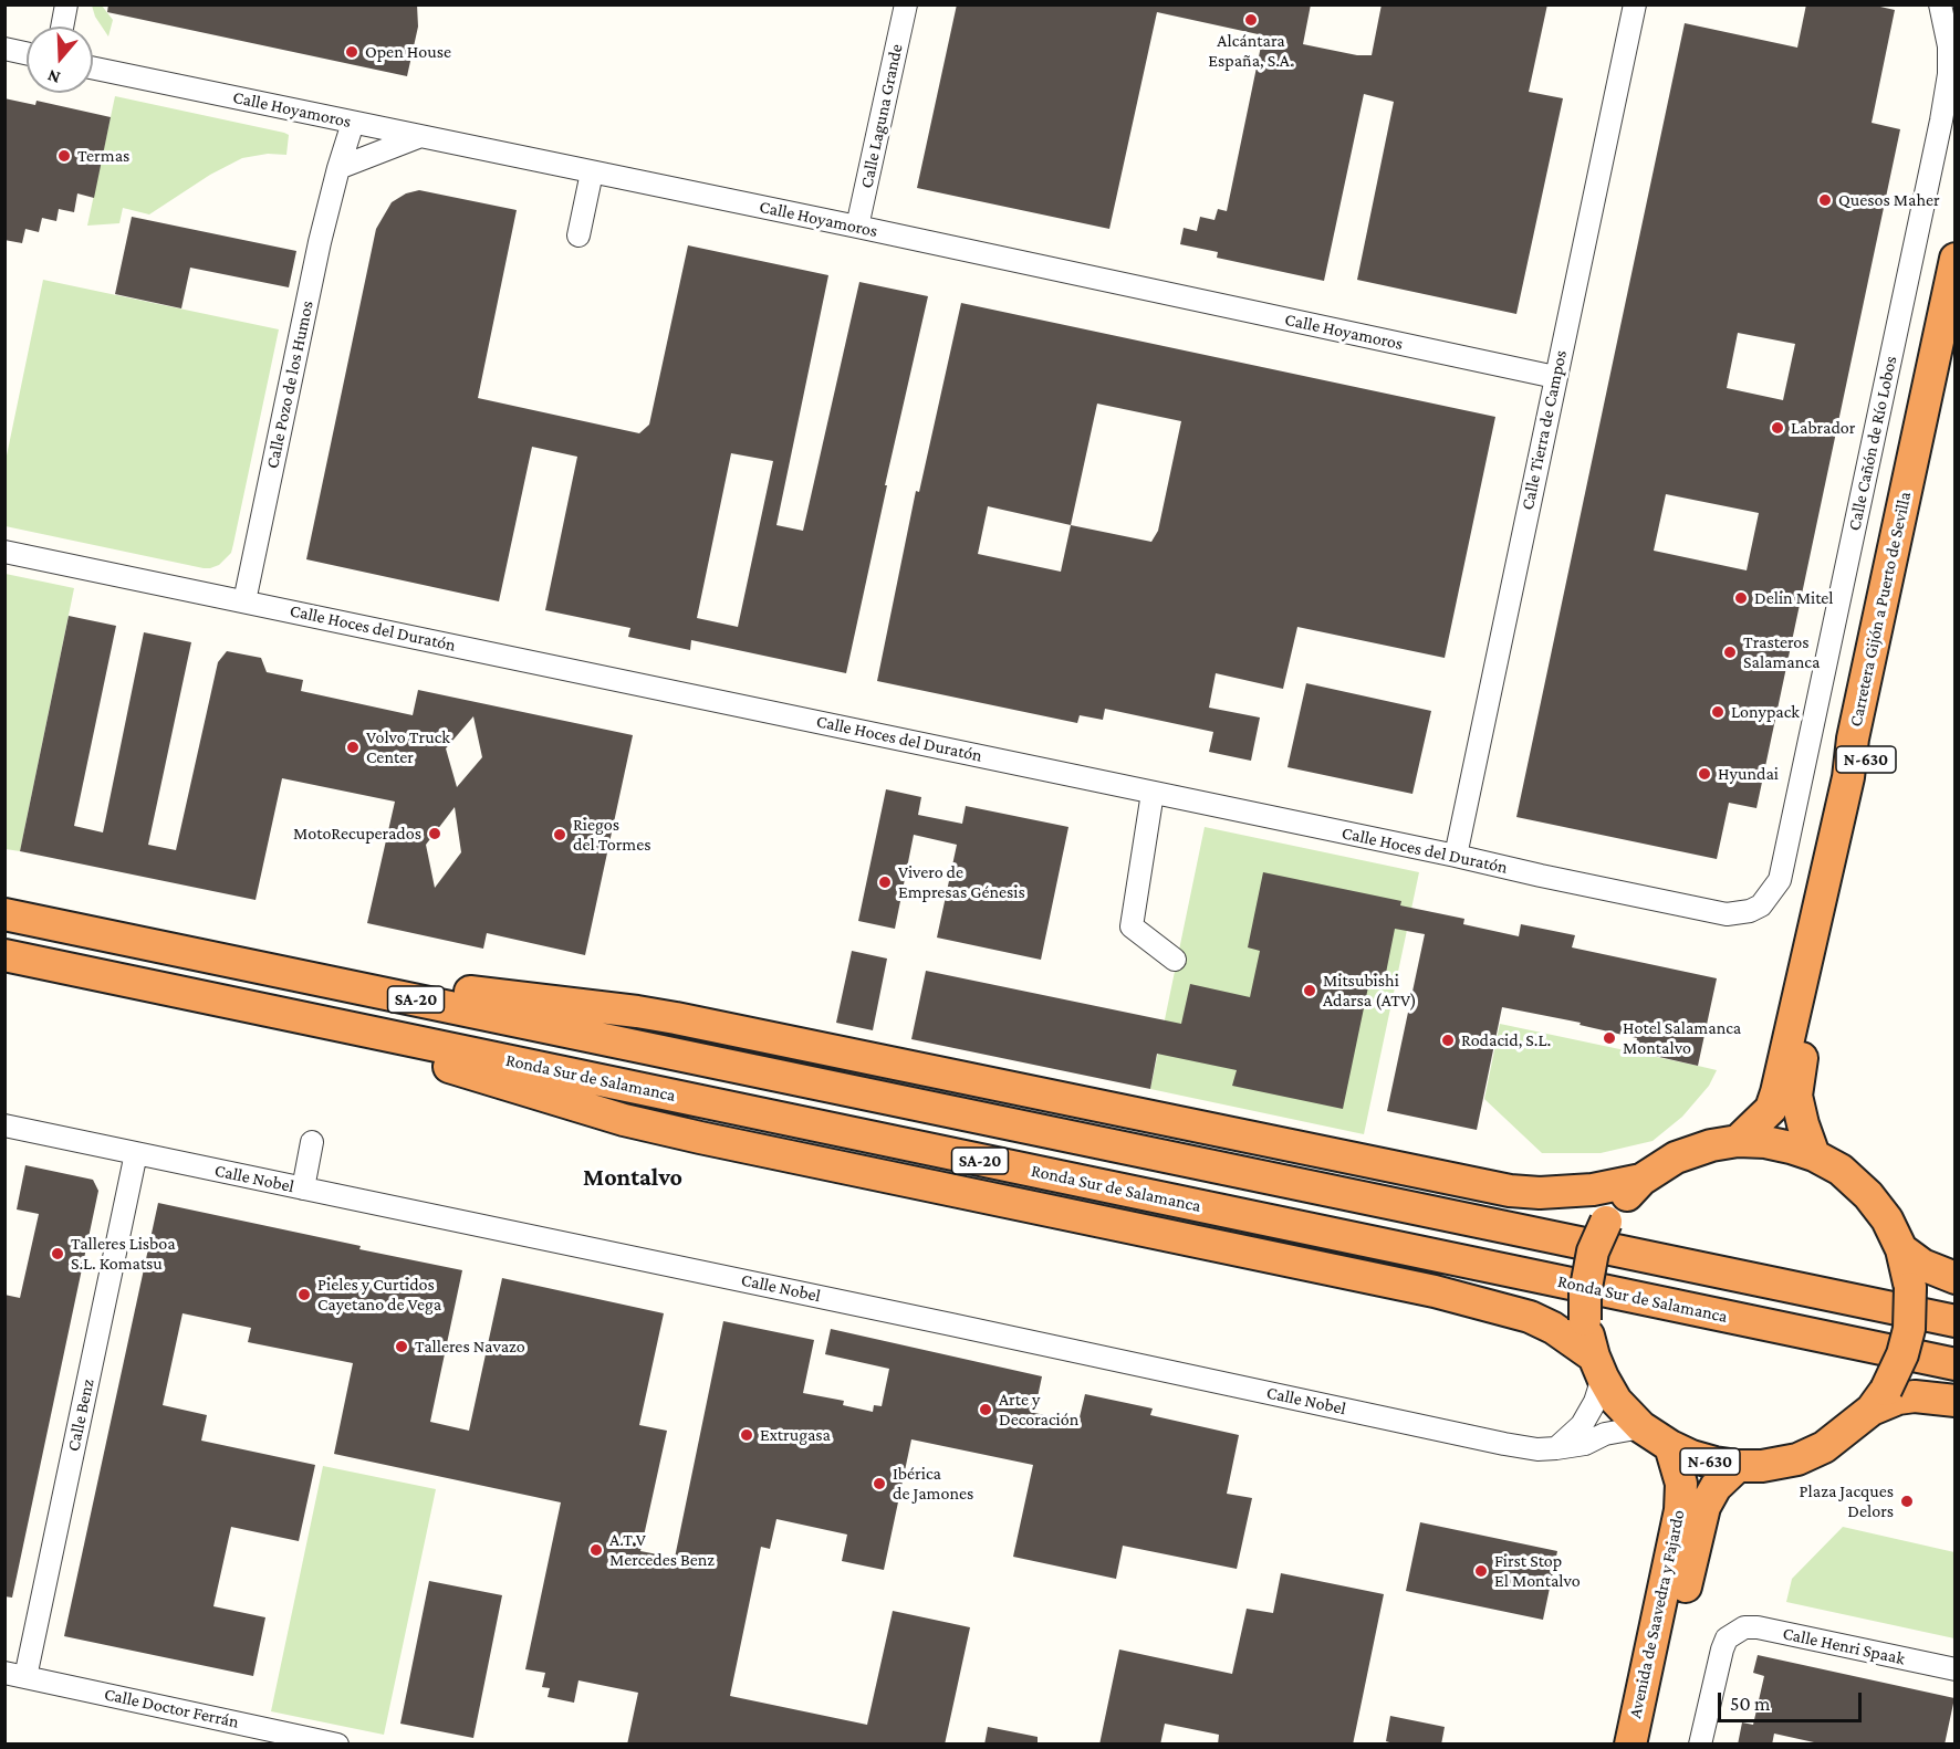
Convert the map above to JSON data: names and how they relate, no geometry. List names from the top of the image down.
{
  "streets": {
    "highway": [
      "Carretera Gijón a Puerto de Sevilla",
      "N-630",
      "SA-20",
      "Ronda Sur de Salamanca",
      "Avenida de Saavedra y Fajardo"
    ],
    "street": [
      "Calle Hoyamoros",
      "Calle Laguna Grande",
      "Calle Pozo de los Humos",
      "Calle Tierra de Campos",
      "Calle Cañón de Río Lobos",
      "Calle Hoces del Duratón",
      "Calle Nobel",
      "Calle Benz",
      "Calle Henri Spaak",
      "Calle Doctor Ferrán"
    ]
  },
  "crossings": [
    ["Calle Hoyamoros", "Calle Laguna Grande"],
    ["Calle Hoyamoros", "Calle Pozo de los Humos"],
    ["Calle Hoyamoros", "Calle Tierra de Campos"],
    ["Calle Pozo de los Humos", "Calle Hoces del Duratón"],
    ["Calle Tierra de Campos", "Calle Hoces del Duratón"],
    ["Calle Cañón de Río Lobos", "Calle Hoces del Duratón"],
    ["Carretera Gijón a Puerto de Sevilla", "N-630"],
    ["N-630", "Calle Nobel"],
    ["N-630", "Avenida de Saavedra y Fajardo"],
    ["Calle Nobel", "Calle Benz"],
    ["Calle Benz", "Calle Doctor Ferrán"]
  ],
  "districts": ["Montalvo"],
  "places": [
    "Alcántara España, S.A.",
    "Open House",
    "Termas",
    "Quesos Maher",
    "Labrador",
    "Delin Mitel",
    "Trasteros Salamanca",
    "Lonypack",
    "Volvo Truck Center",
    "Hyundai",
    "MotoRecuperados",
    "Riegos del Tormes",
    "Vivero de Empresas Génesis",
    "Mitsubishi Adarsa (ATV)",
    "Hotel Salamanca Montalvo",
    "Rodacid, S.L.",
    "Talleres Lisboa S.L. Komatsu",
    "Pieles y Curtidos Cayetano de Vega",
    "Talleres Navazo",
    "Arte y Decoración",
    "Extrugasa",
    "Ibérica de Jamones",
    "Plaza Jacques Delors",
    "A.T.V Mercedes Benz",
    "First Stop El Montalvo"
  ],
  "scale_bar": "50 m",
  "north": "bottom"
}
